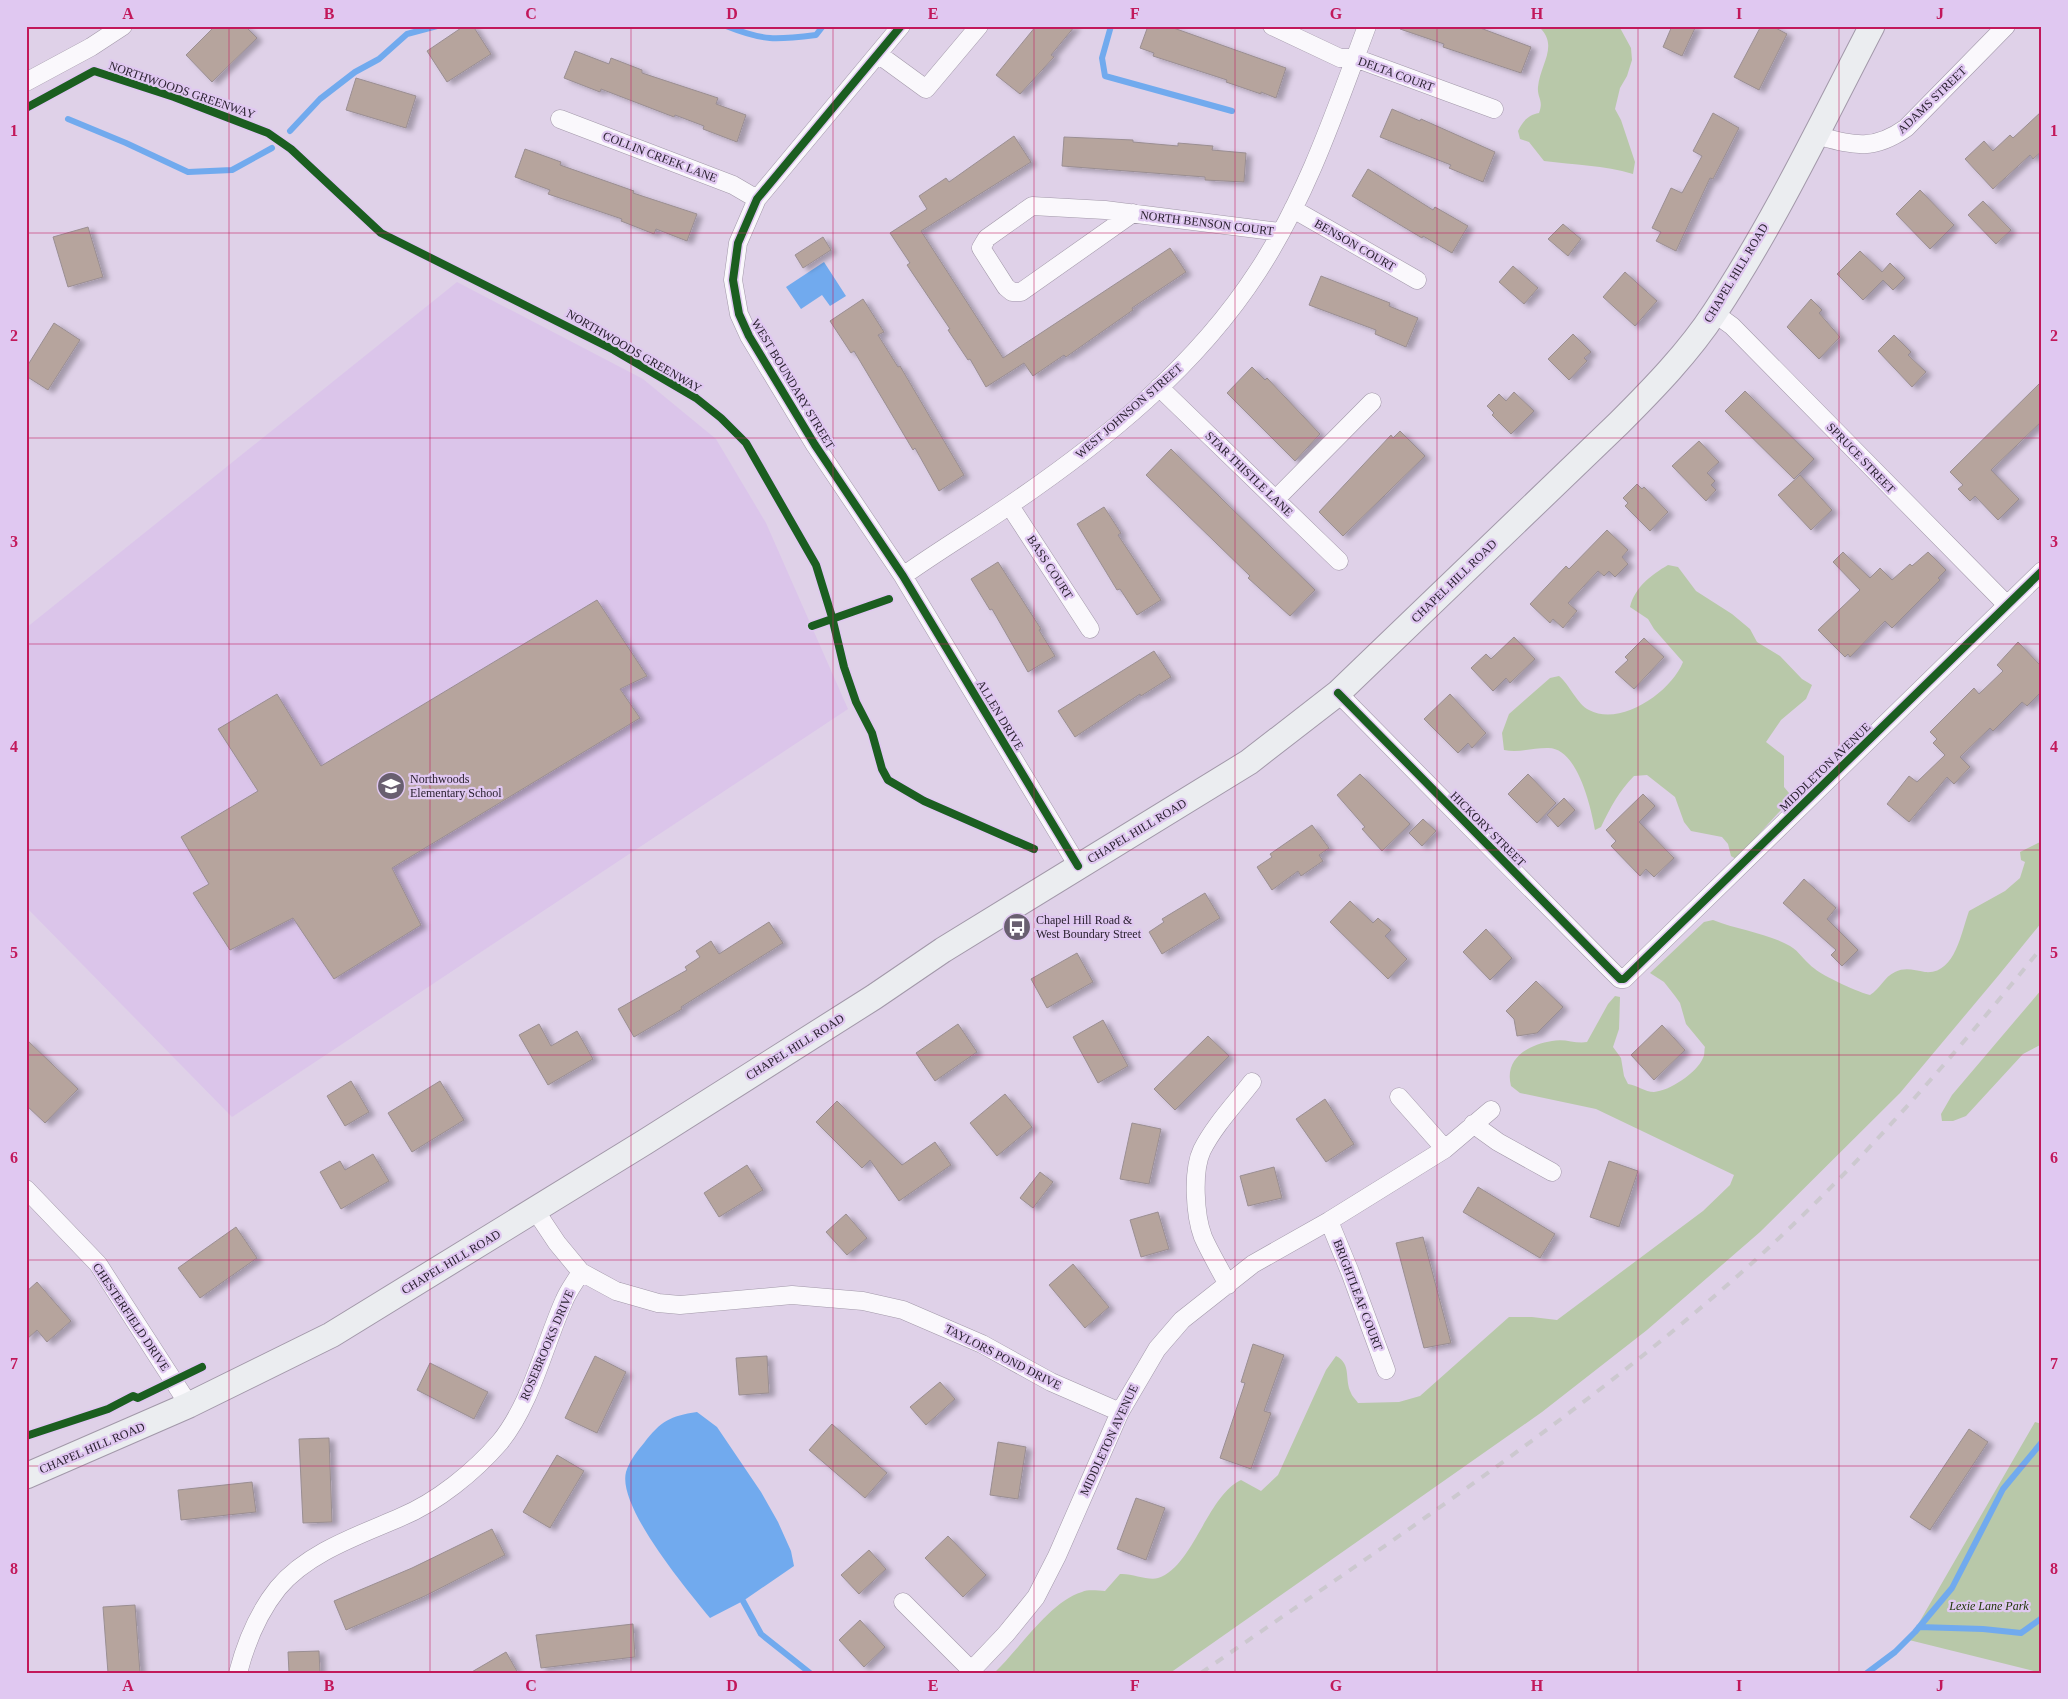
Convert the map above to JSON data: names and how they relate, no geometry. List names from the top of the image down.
{
  "streets": {
    "main road": ["CHAPEL HILL ROAD"],
    "street": [
      "DELTA COURT",
      "ADAMS STREET",
      "COLLIN CREEK LANE",
      "NORTH BENSON COURT",
      "BENSON COURT",
      "WEST BOUNDARY STREET",
      "WEST JOHNSON STREET",
      "SPRUCE STREET",
      "STAR THISTLE LANE",
      "BASS COURT",
      "ALLEN DRIVE",
      "MIDDLETON AVENUE",
      "HICKORY STREET",
      "BRIGHTLEAF COURT",
      "CHESTERFIELD DRIVE",
      "ROSEBROOKS DRIVE",
      "TAYLORS POND DRIVE"
    ],
    "cycle path": ["NORTHWOODS GREENWAY"]
  },
  "crossings": [
    ["DELTA COURT", "WEST JOHNSON STREET"],
    ["ADAMS STREET", "CHAPEL HILL ROAD"],
    ["COLLIN CREEK LANE", "WEST BOUNDARY STREET"],
    ["NORTH BENSON COURT", "WEST JOHNSON STREET"],
    ["BENSON COURT", "WEST JOHNSON STREET"],
    ["CHAPEL HILL ROAD", "SPRUCE STREET"],
    ["CHAPEL HILL ROAD", "ALLEN DRIVE"],
    ["CHAPEL HILL ROAD", "HICKORY STREET"],
    ["CHAPEL HILL ROAD", "CHESTERFIELD DRIVE"],
    ["CHAPEL HILL ROAD", "TAYLORS POND DRIVE"],
    ["WEST BOUNDARY STREET", "WEST JOHNSON STREET"],
    ["WEST BOUNDARY STREET", "ALLEN DRIVE"],
    ["WEST JOHNSON STREET", "STAR THISTLE LANE"],
    ["WEST JOHNSON STREET", "BASS COURT"],
    ["WEST JOHNSON STREET", "ALLEN DRIVE"],
    ["SPRUCE STREET", "MIDDLETON AVENUE"],
    ["MIDDLETON AVENUE", "HICKORY STREET"],
    ["MIDDLETON AVENUE", "BRIGHTLEAF COURT"],
    ["MIDDLETON AVENUE", "TAYLORS POND DRIVE"],
    ["ROSEBROOKS DRIVE", "TAYLORS POND DRIVE"]
  ],
  "parks": ["Lexie Lane Park"],
  "places": {
    "school or university": ["Northwoods Elementary School"],
    "bus stop": ["Chapel Hill Road & West Boundary Street"]
  },
  "grid": {
    "columns": [
      "A",
      "B",
      "C",
      "D",
      "E",
      "F",
      "G",
      "H",
      "I",
      "J"
    ],
    "rows": [
      "1",
      "2",
      "3",
      "4",
      "5",
      "6",
      "7",
      "8"
    ]
  }
}
